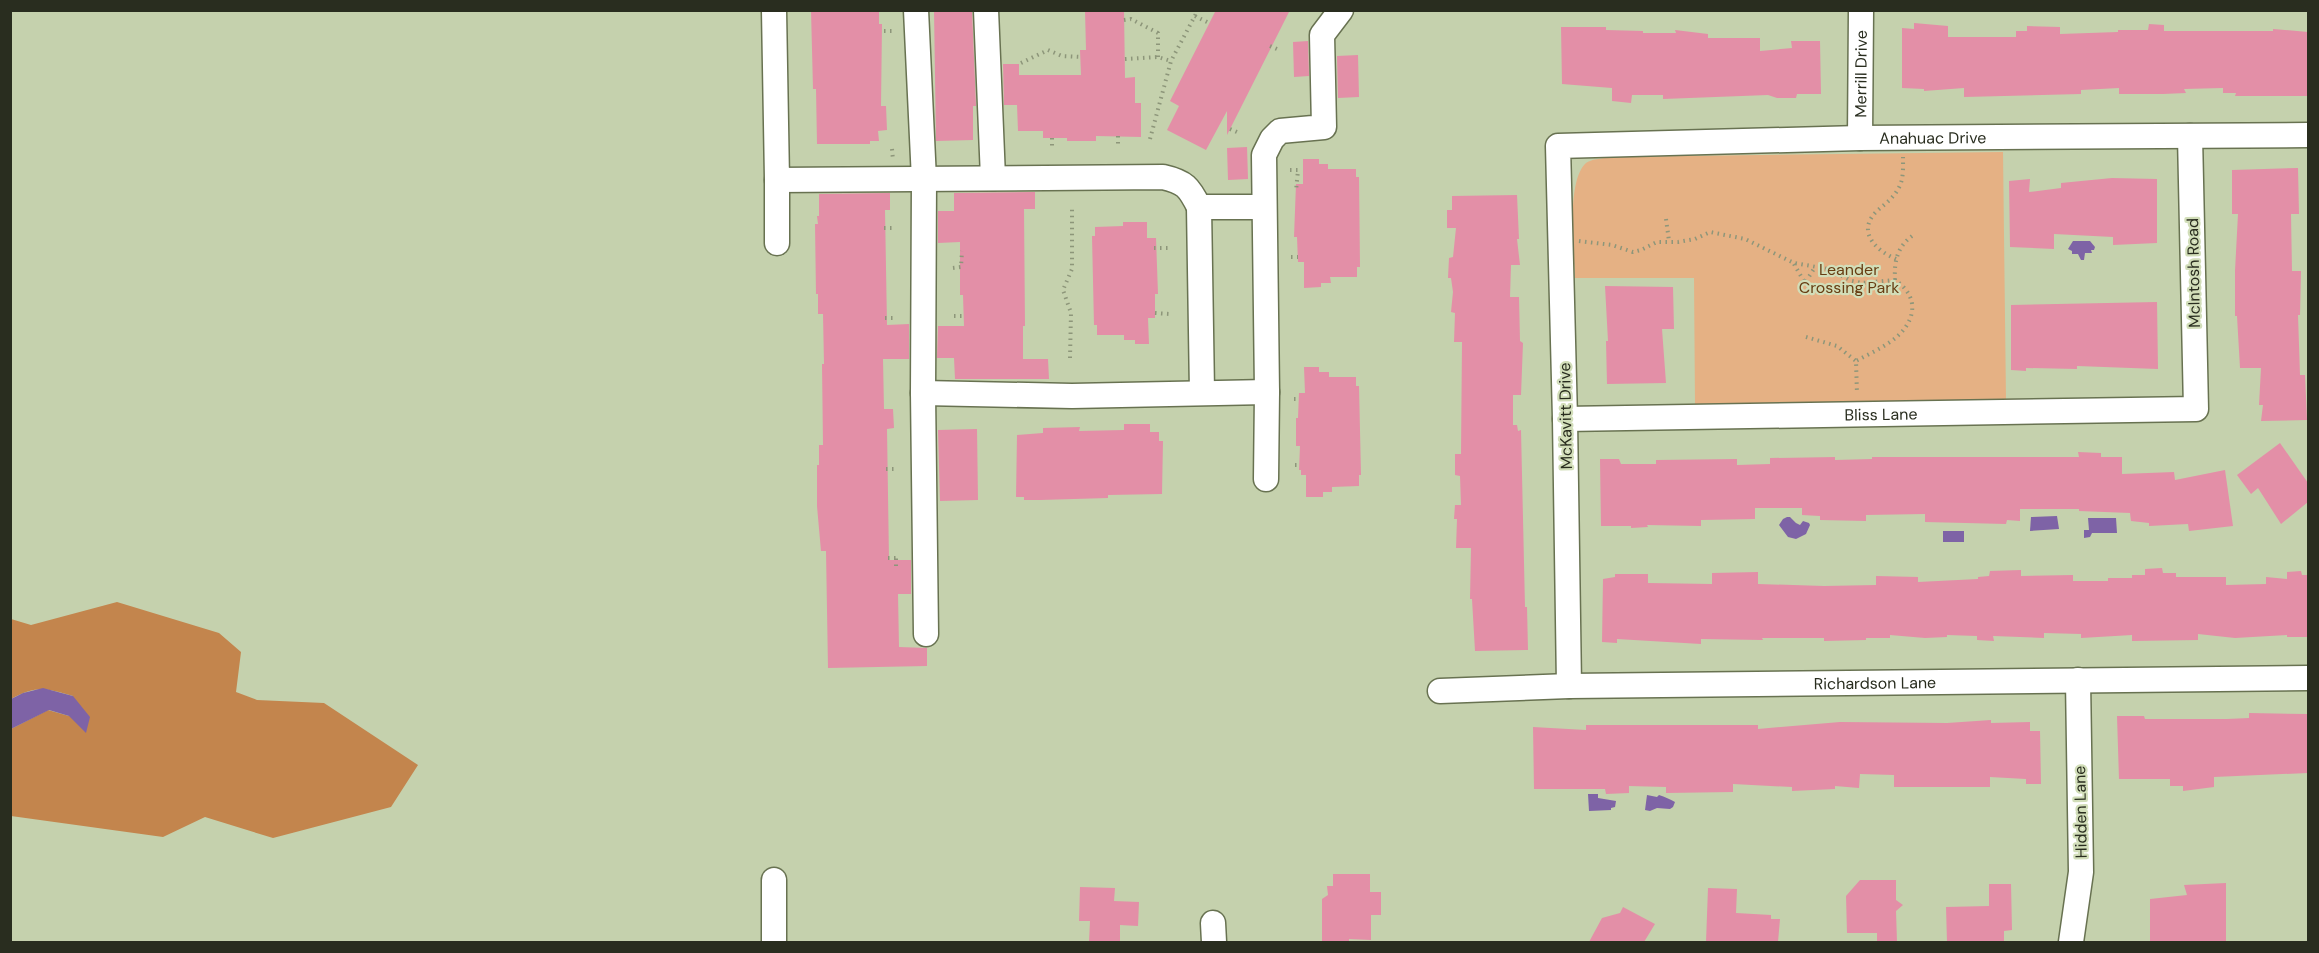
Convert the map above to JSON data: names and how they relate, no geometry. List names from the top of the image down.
{
  "streets": {
    "street": [
      "Merrill Drive",
      "Anahuac Drive",
      "McIntosh Road",
      "Bliss Lane",
      "McKavitt Drive",
      "Richardson Lane",
      "Hidden Lane"
    ]
  },
  "crossings": [
    ["Merrill Drive", "Anahuac Drive"],
    ["Anahuac Drive", "McIntosh Road"],
    ["Anahuac Drive", "McKavitt Drive"],
    ["McIntosh Road", "Bliss Lane"],
    ["Bliss Lane", "McKavitt Drive"],
    ["McKavitt Drive", "Richardson Lane"],
    ["Richardson Lane", "Hidden Lane"]
  ],
  "parks": ["Leander Crossing Park"]
}
